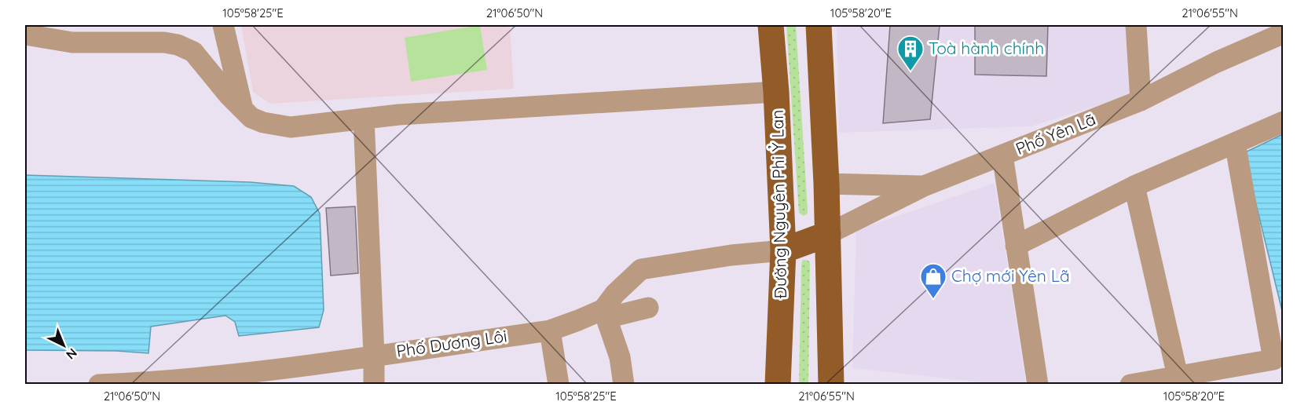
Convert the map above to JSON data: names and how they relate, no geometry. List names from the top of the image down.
{
  "streets": {
    "main road": ["Đường Nguyên Phi Ỷ Lan"],
    "street": ["Phố Yên Lã", "Phố Dương Lôi"]
  },
  "crossings": [
    ["Đường Nguyên Phi Ỷ Lan", "Phố Dương Lôi"]
  ],
  "places": {
    "building": ["Toà hành chính"],
    "shop": ["Chợ mới Yên Lã"]
  },
  "north": "bottom right",
  "coordinates": [
    "105°58'25\"E",
    "21°06'50\"N",
    "105°58'20\"E",
    "21°06'55\"N"
  ]
}
